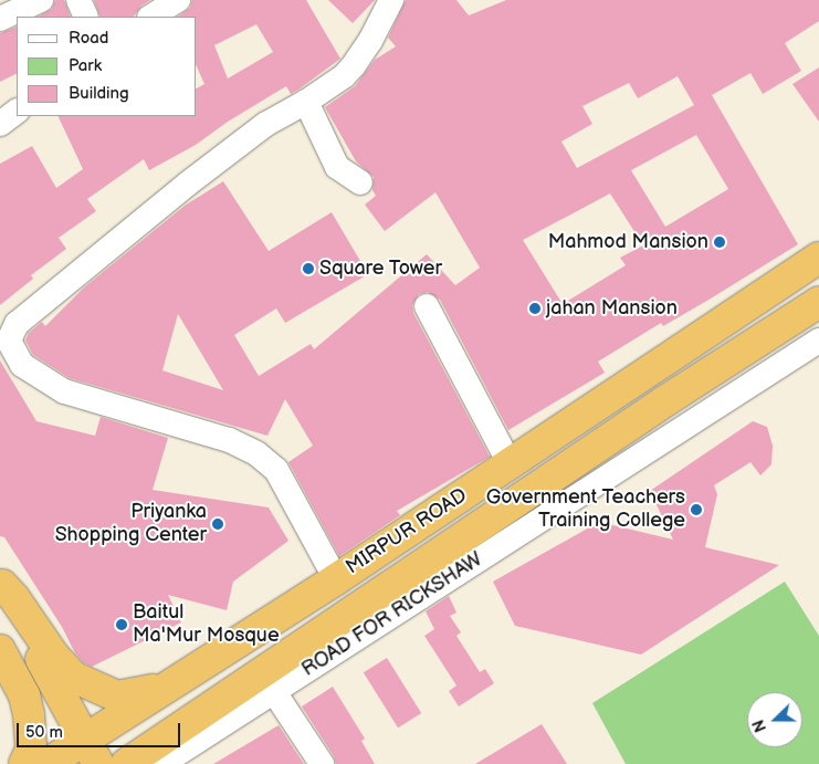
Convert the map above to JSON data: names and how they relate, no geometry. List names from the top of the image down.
{
  "streets": {
    "highway": ["MIRPUR ROAD"],
    "street": ["ROAD FOR RICKSHAW"]
  },
  "crossings": [
    ["MIRPUR ROAD", "ROAD FOR RICKSHAW"]
  ],
  "places": [
    "Mahmod Mansion",
    "Square Tower",
    "jahan Mansion",
    "Government Teachers Training College",
    "Priyanka Shopping Center",
    "Baitul Ma'Mur Mosque"
  ],
  "legend": ["Road", "Park", "Building"],
  "scale_bar": "50 m",
  "north": "left"
}
